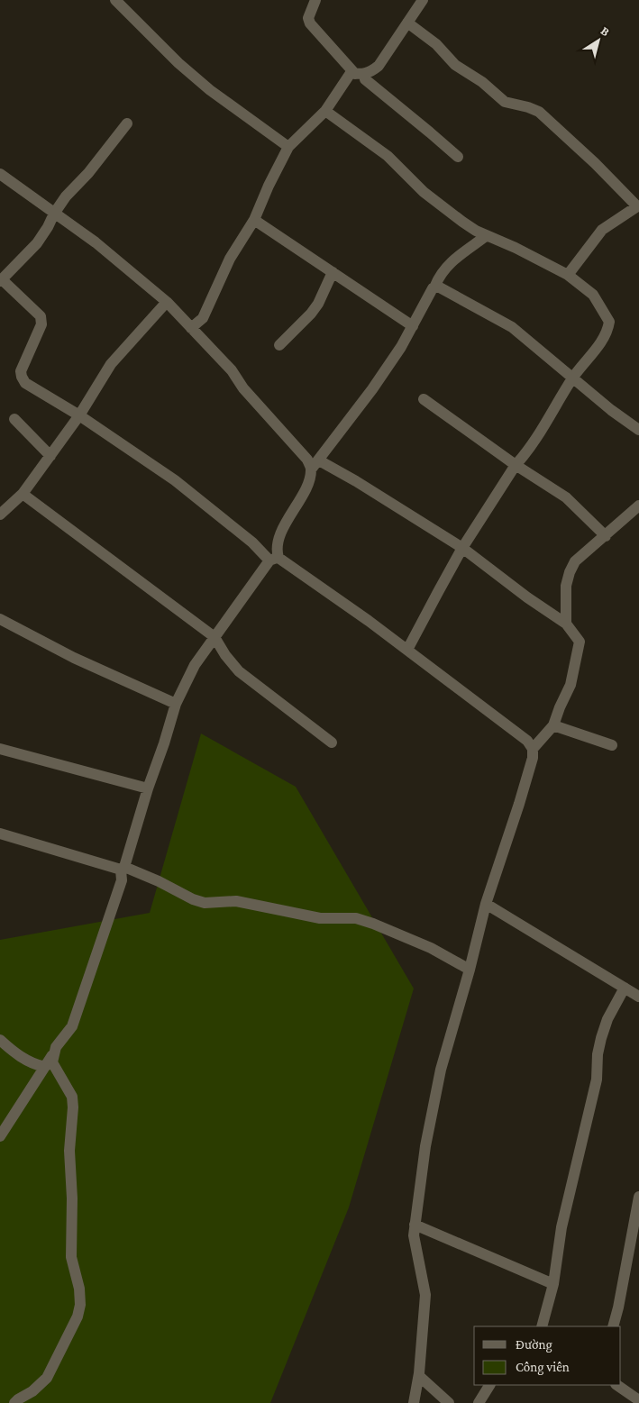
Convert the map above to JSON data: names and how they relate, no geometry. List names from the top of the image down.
{
  "legend": ["Đường", "Công viên"],
  "north": "top right"
}
